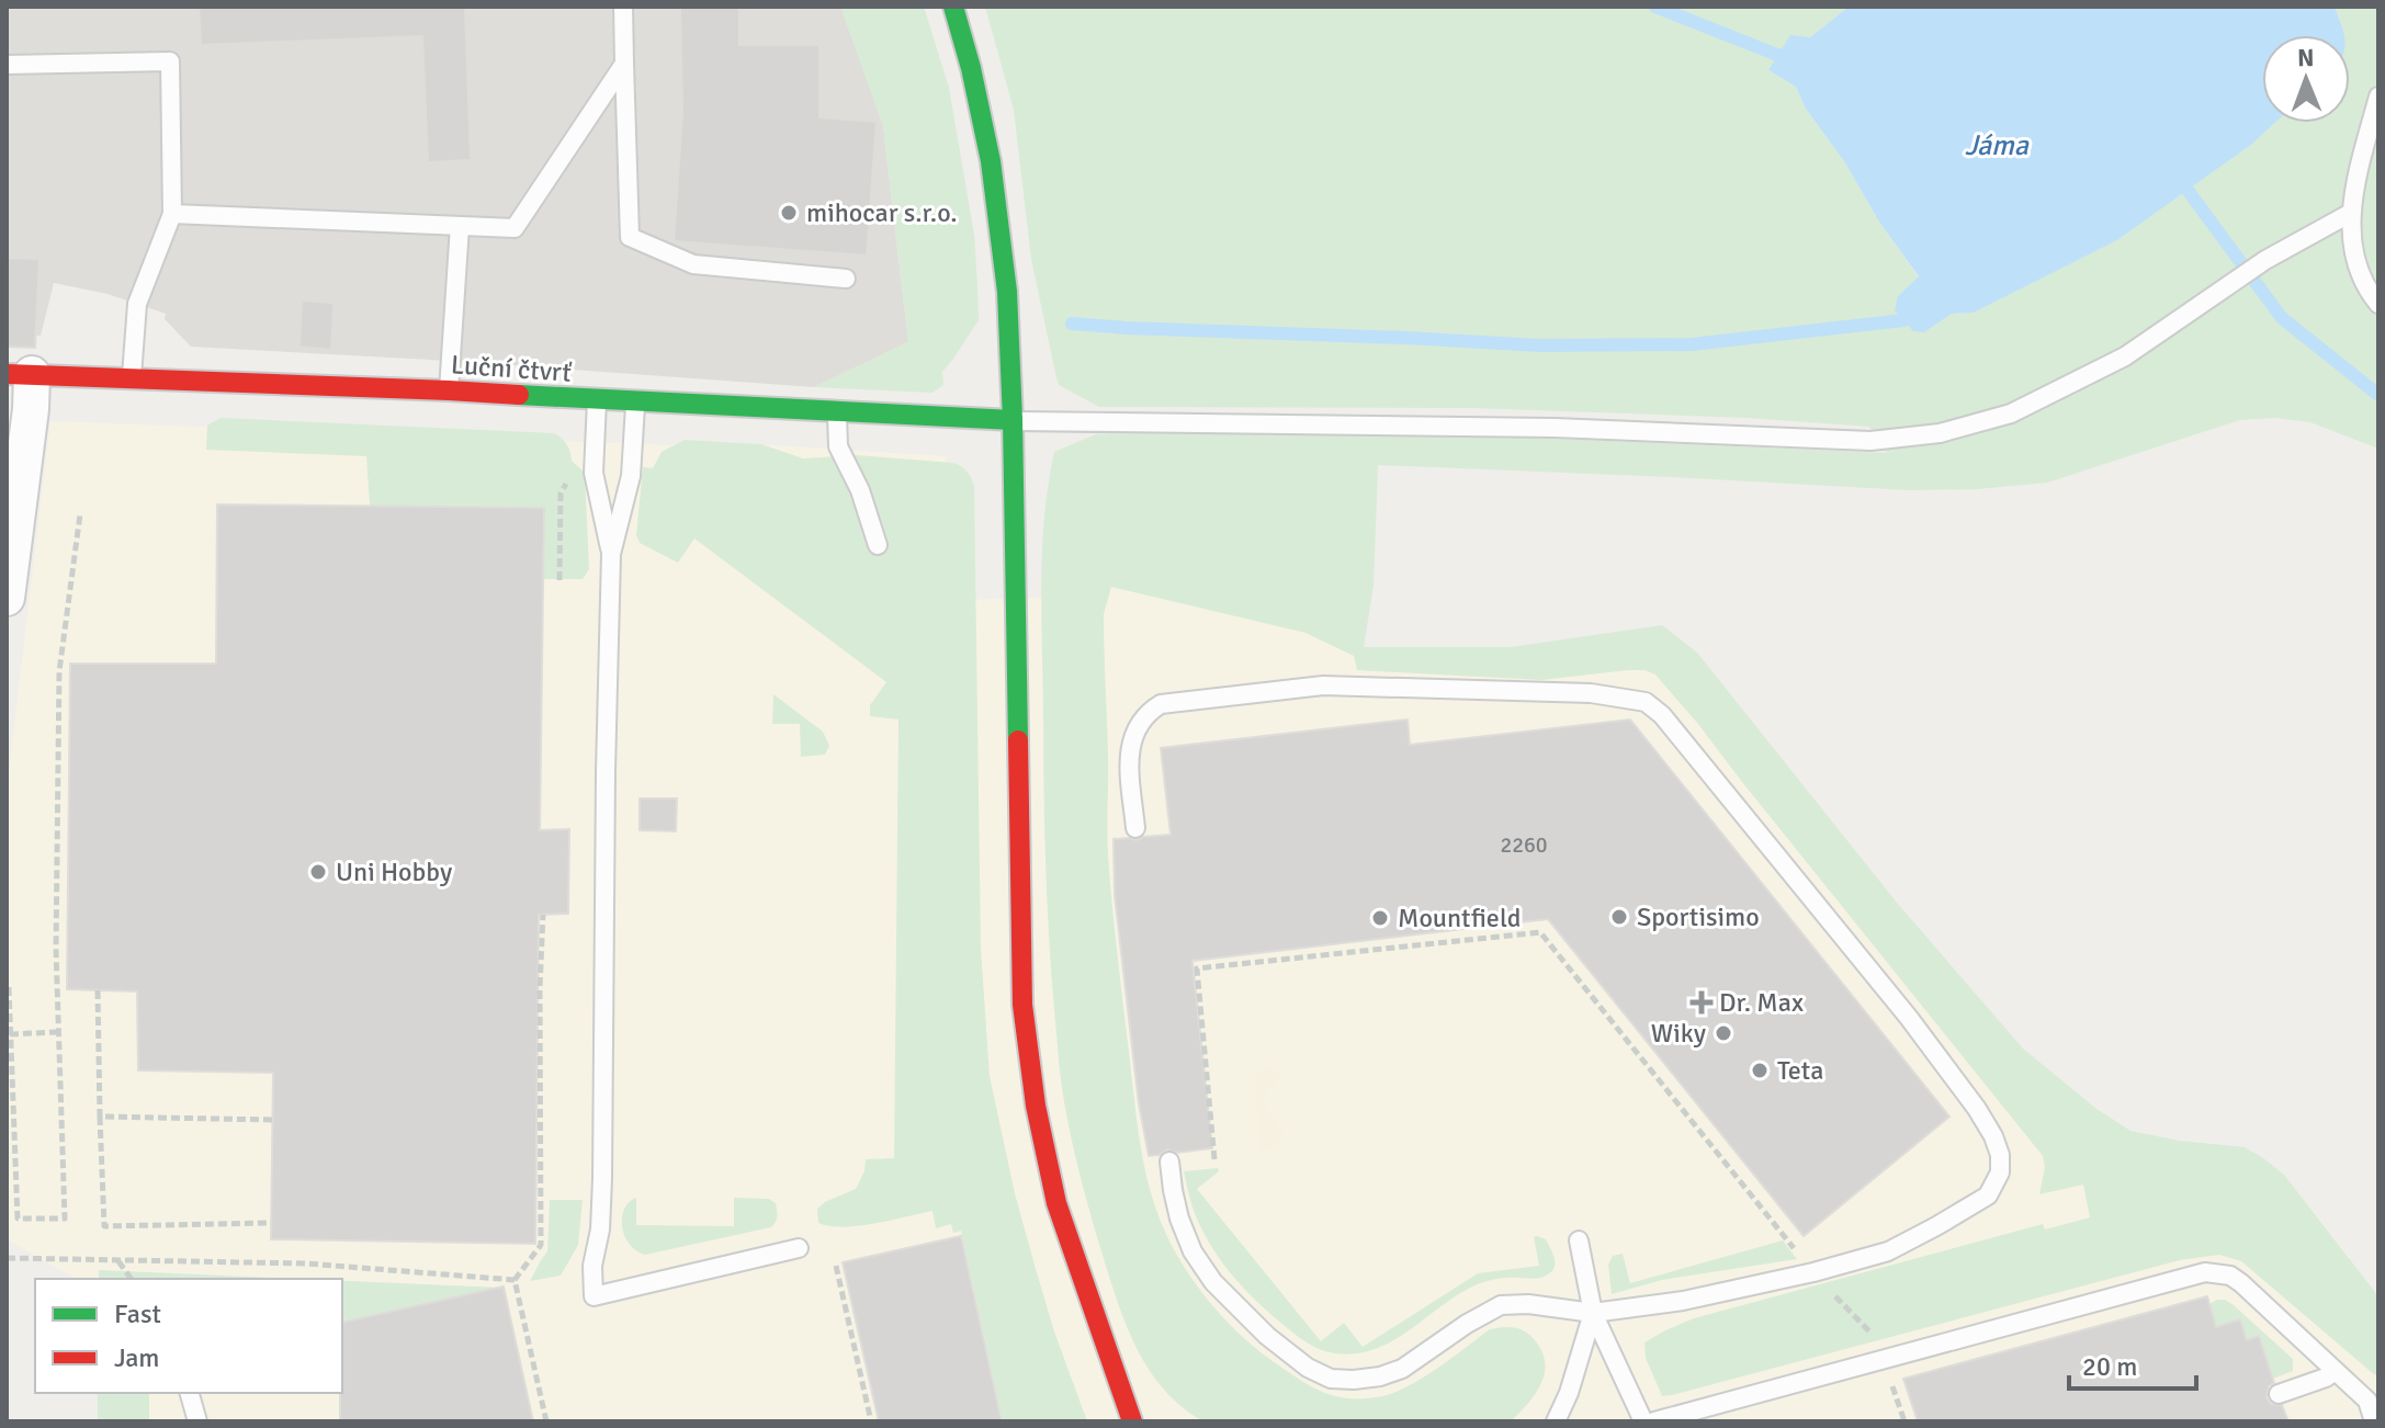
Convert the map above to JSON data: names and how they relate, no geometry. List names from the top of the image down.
{
  "streets": {
    "street": ["Luční čtvrť"]
  },
  "water": ["Jáma"],
  "places": {
    "other": [
      "mihocar s.r.o.",
      "Uni Hobby",
      "Sportisimo",
      "Mountfield",
      "Wiky",
      "Teta"
    ],
    "health": ["Dr. Max"]
  },
  "house_numbers": ["2260"],
  "legend": ["Fast", "Jam"],
  "scale_bar": "20 m",
  "north": "top"
}
